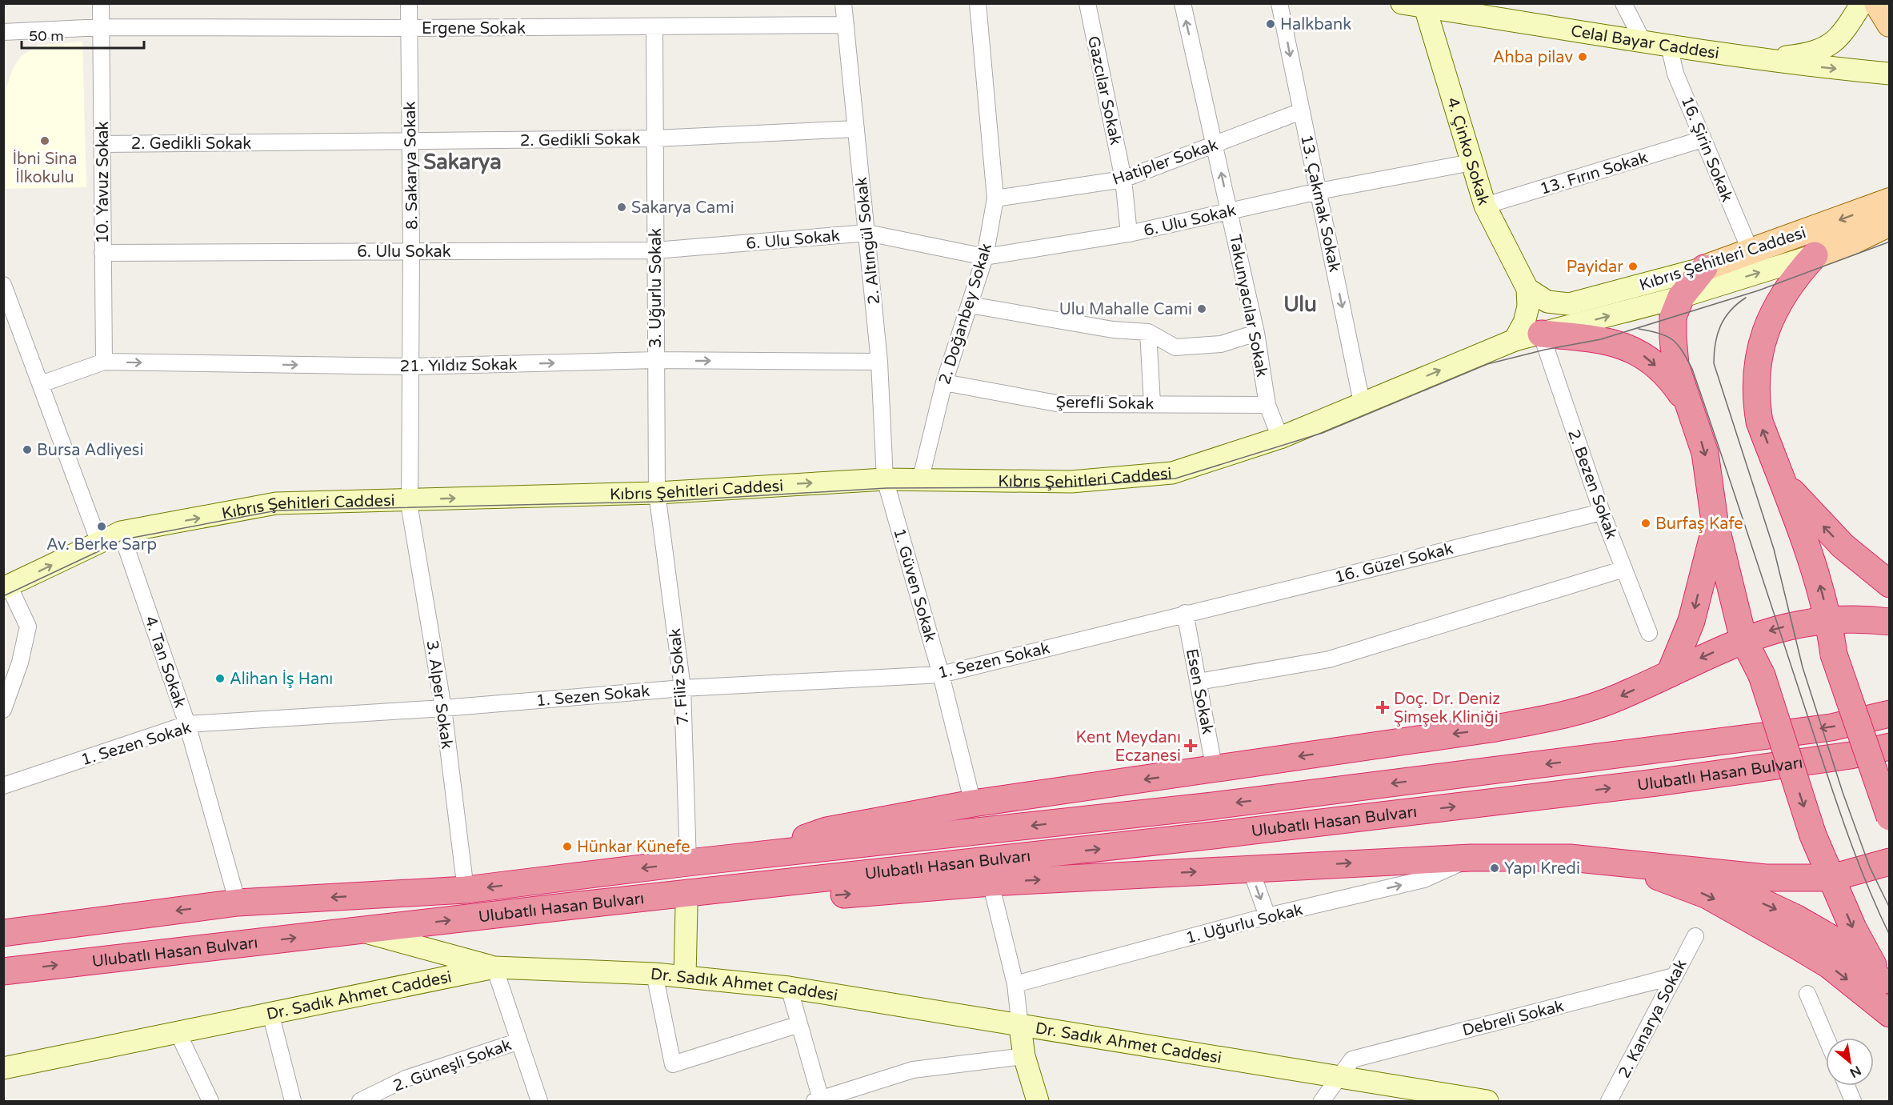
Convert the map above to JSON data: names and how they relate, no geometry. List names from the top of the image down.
{
  "streets": {
    "highway": ["Ulubatlı Hasan Bulvarı"],
    "main road": [
      "Celal Bayar Caddesi",
      "4. Çinko Sokak",
      "Kıbrıs Şehitleri Caddesi",
      "Dr. Sadık Ahmet Caddesi"
    ],
    "street": [
      "Ergene Sokak",
      "Gazcılar Sokak",
      "2. Gedikli Sokak",
      "16. Şirin Sokak",
      "Hatipler Sokak",
      "8. Sakarya Sokak",
      "13. Fırın Sokak",
      "10. Yavuz Sokak",
      "13. Çakmak Sokak",
      "6. Ulu Sokak",
      "2. Altıngül Sokak",
      "3. Uğurlu Sokak",
      "Takunyacılar Sokak",
      "2. Doğanbey Sokak",
      "21. Yıldız Sokak",
      "Şerefli Sokak",
      "2. Bezen Sokak",
      "16. Güzel Sokak",
      "1. Güven Sokak",
      "1. Sezen Sokak",
      "4. Tan Sokak",
      "7. Filiz Sokak",
      "Esen Sokak",
      "3. Alper Sokak",
      "1. Uğurlu Sokak",
      "Debreli Sokak",
      "2. Kanarya Sokak",
      "2. Güneşli Sokak"
    ]
  },
  "crossings": [
    ["Ergene Sokak", "8. Sakarya Sokak"],
    ["Ergene Sokak", "10. Yavuz Sokak"],
    ["Ergene Sokak", "2. Altıngül Sokak"],
    ["Ergene Sokak", "3. Uğurlu Sokak"],
    ["Celal Bayar Caddesi", "16. Şirin Sokak"],
    ["Celal Bayar Caddesi", "4. Çinko Sokak"],
    ["Gazcılar Sokak", "Hatipler Sokak"],
    ["Gazcılar Sokak", "6. Ulu Sokak"],
    ["2. Gedikli Sokak", "8. Sakarya Sokak"],
    ["2. Gedikli Sokak", "10. Yavuz Sokak"],
    ["2. Gedikli Sokak", "2. Altıngül Sokak"],
    ["2. Gedikli Sokak", "3. Uğurlu Sokak"],
    ["16. Şirin Sokak", "13. Fırın Sokak"],
    ["16. Şirin Sokak", "Kıbrıs Şehitleri Caddesi"],
    ["4. Çinko Sokak", "13. Fırın Sokak"],
    ["4. Çinko Sokak", "6. Ulu Sokak"],
    ["4. Çinko Sokak", "Kıbrıs Şehitleri Caddesi"],
    ["Hatipler Sokak", "13. Çakmak Sokak"],
    ["Hatipler Sokak", "Takunyacılar Sokak"],
    ["Hatipler Sokak", "2. Doğanbey Sokak"],
    ["8. Sakarya Sokak", "6. Ulu Sokak"],
    ["8. Sakarya Sokak", "Kıbrıs Şehitleri Caddesi"],
    ["8. Sakarya Sokak", "21. Yıldız Sokak"],
    ["8. Sakarya Sokak", "3. Alper Sokak"],
    ["10. Yavuz Sokak", "6. Ulu Sokak"],
    ["10. Yavuz Sokak", "21. Yıldız Sokak"],
    ["13. Çakmak Sokak", "6. Ulu Sokak"],
    ["13. Çakmak Sokak", "Kıbrıs Şehitleri Caddesi"],
    ["6. Ulu Sokak", "2. Altıngül Sokak"],
    ["6. Ulu Sokak", "3. Uğurlu Sokak"],
    ["6. Ulu Sokak", "Takunyacılar Sokak"],
    ["6. Ulu Sokak", "2. Doğanbey Sokak"],
    ["2. Altıngül Sokak", "Kıbrıs Şehitleri Caddesi"],
    ["2. Altıngül Sokak", "21. Yıldız Sokak"],
    ["2. Altıngül Sokak", "1. Güven Sokak"],
    ["Kıbrıs Şehitleri Caddesi", "3. Uğurlu Sokak"],
    ["Kıbrıs Şehitleri Caddesi", "Takunyacılar Sokak"],
    ["Kıbrıs Şehitleri Caddesi", "2. Doğanbey Sokak"],
    ["Kıbrıs Şehitleri Caddesi", "2. Bezen Sokak"],
    ["Kıbrıs Şehitleri Caddesi", "1. Güven Sokak"],
    ["Kıbrıs Şehitleri Caddesi", "4. Tan Sokak"],
    ["Kıbrıs Şehitleri Caddesi", "7. Filiz Sokak"],
    ["Kıbrıs Şehitleri Caddesi", "3. Alper Sokak"],
    ["3. Uğurlu Sokak", "21. Yıldız Sokak"],
    ["3. Uğurlu Sokak", "7. Filiz Sokak"],
    ["Takunyacılar Sokak", "Şerefli Sokak"],
    ["2. Doğanbey Sokak", "Şerefli Sokak"],
    ["2. Bezen Sokak", "16. Güzel Sokak"],
    ["16. Güzel Sokak", "1. Sezen Sokak"],
    ["16. Güzel Sokak", "Esen Sokak"],
    ["1. Güven Sokak", "1. Sezen Sokak"],
    ["1. Sezen Sokak", "4. Tan Sokak"],
    ["1. Sezen Sokak", "7. Filiz Sokak"],
    ["1. Sezen Sokak", "Esen Sokak"],
    ["1. Sezen Sokak", "3. Alper Sokak"],
    ["4. Tan Sokak", "Ulubatlı Hasan Bulvarı"],
    ["7. Filiz Sokak", "Ulubatlı Hasan Bulvarı"],
    ["3. Alper Sokak", "Ulubatlı Hasan Bulvarı"],
    ["Dr. Sadık Ahmet Caddesi", "Debreli Sokak"],
    ["Debreli Sokak", "2. Kanarya Sokak"]
  ],
  "one_way": [
    "13. Çakmak Sokak",
    "Takunyacılar Sokak",
    "21. Yıldız Sokak",
    "1. Uğurlu Sokak"
  ],
  "districts": ["Sakarya", "Ulu"],
  "places": {
    "other": [
      "Halkbank",
      "Ahba pilav",
      "İbni Sina İlkokulu",
      "Sakarya Cami",
      "Payidar",
      "Ulu Mahalle Cami",
      "Bursa Adliyesi",
      "Burfaş Kafe",
      "Av. Berke Sarp",
      "Alihan İş Hanı",
      "Hünkar Künefe",
      "Yapı Kredi"
    ],
    "health": ["Doç. Dr. Deniz Şimşek Kliniği", "Kent Meydanı Eczanesi"]
  },
  "scale_bar": "50 m",
  "north": "bottom right"
}
